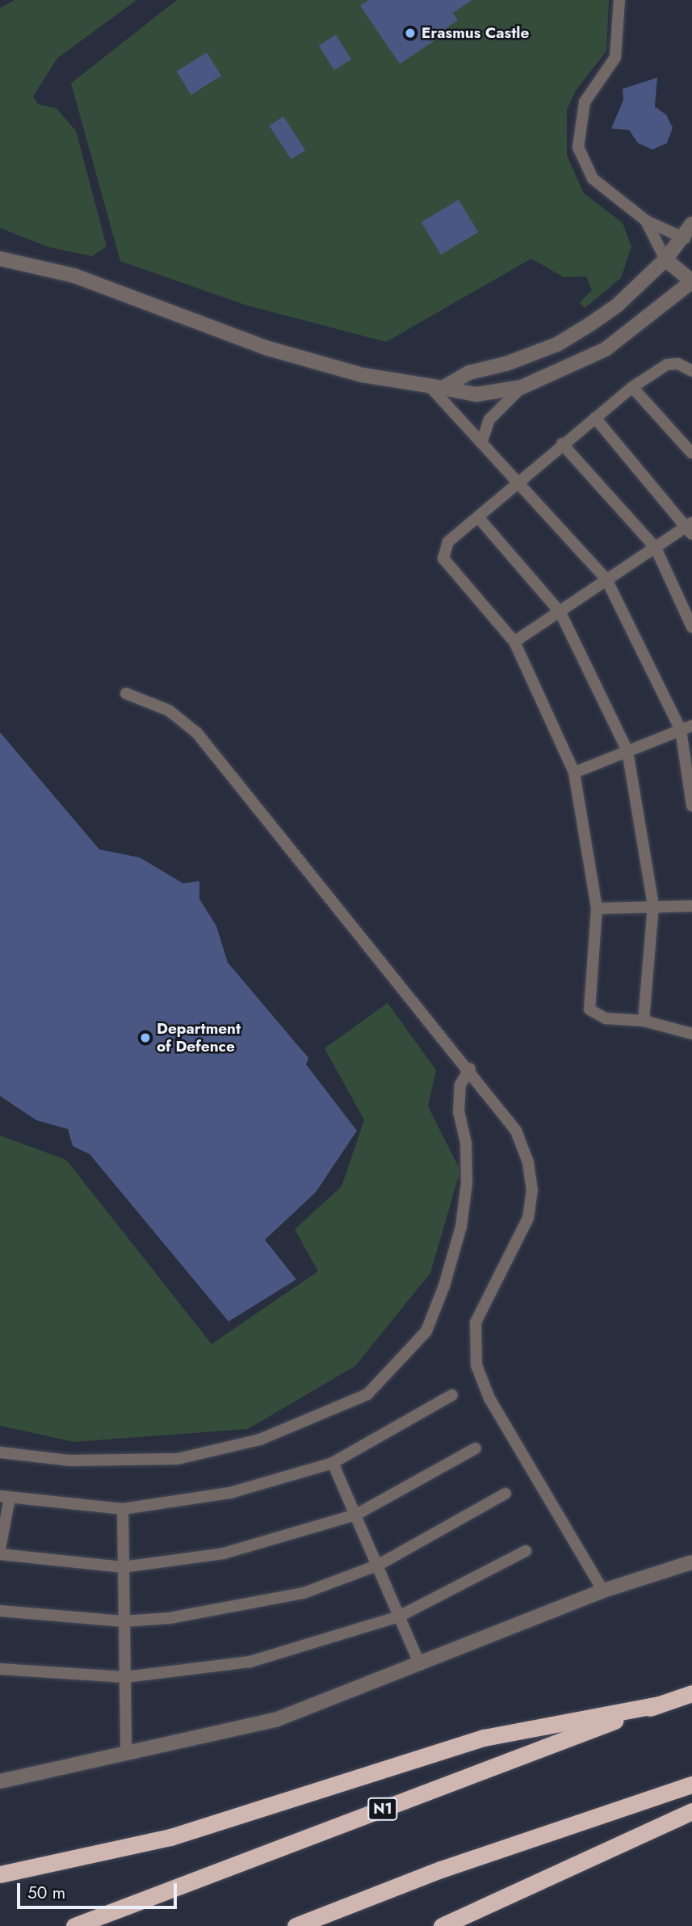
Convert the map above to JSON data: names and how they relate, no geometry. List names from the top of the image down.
{
  "streets": {
    "highway": ["N1"]
  },
  "places": ["Erasmus Castle", "Department of Defence"],
  "scale_bar": "50 m"
}
